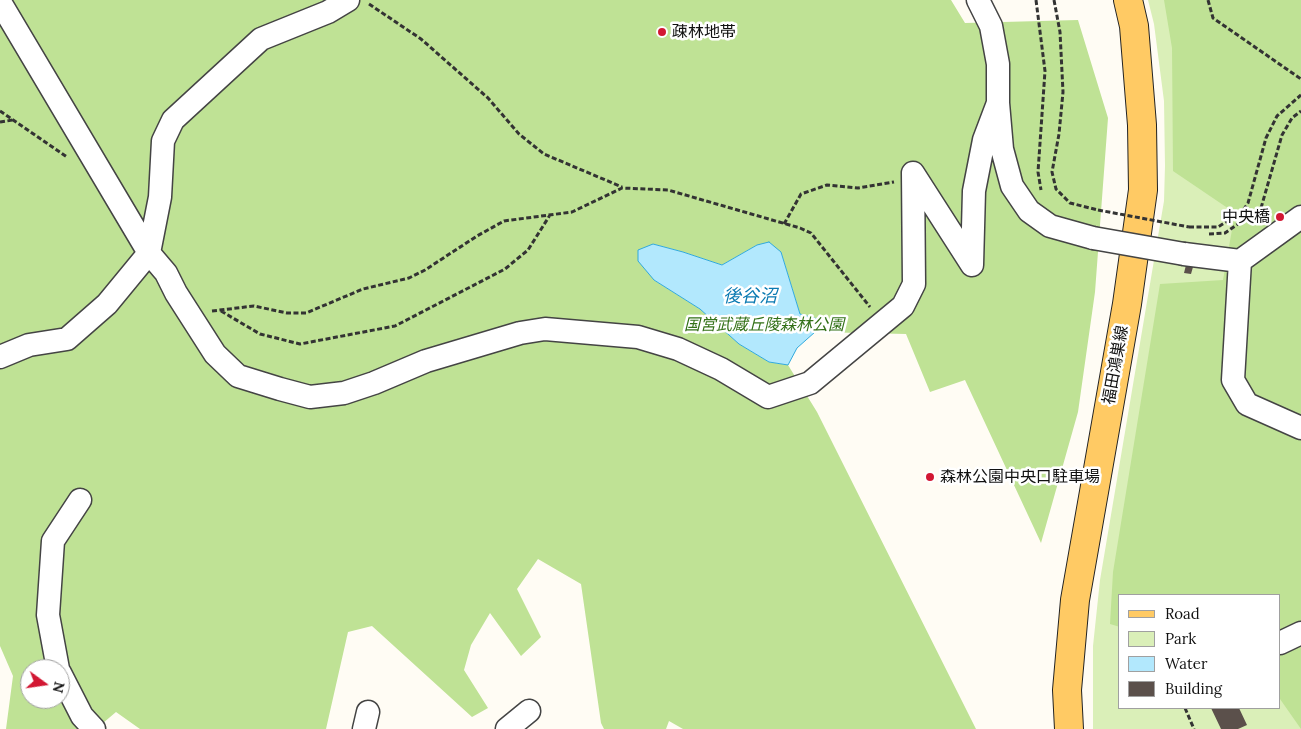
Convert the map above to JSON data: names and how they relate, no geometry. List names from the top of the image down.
{
  "streets": {
    "main road": ["福田鴻巣線"]
  },
  "water": ["後谷沼"],
  "parks": ["国営武蔵丘陵森林公園"],
  "places": ["疎林地帯", "中央橋", "森林公園中央口駐車場"],
  "legend": [
    "Road",
    "Park",
    "Water",
    "Building"
  ],
  "north": "right"
}
